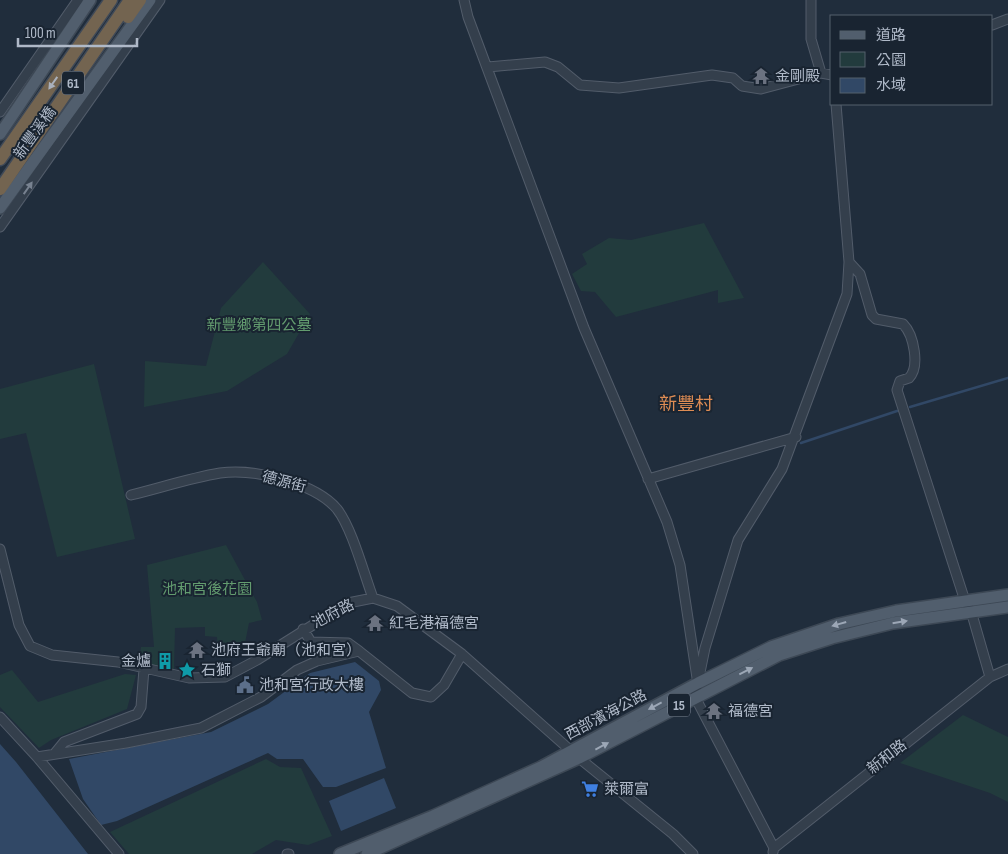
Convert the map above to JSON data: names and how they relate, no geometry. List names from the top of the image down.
{
  "streets": {
    "highway": ["61"],
    "main road": ["新豐溪橋", "15", "西部濱海公路"],
    "street": ["德源街", "池府路", "新和路"]
  },
  "crossings": [
    ["德源街", "池府路"],
    ["池府路", "西部濱海公路"]
  ],
  "districts": ["新豐村"],
  "parks": ["新豐鄉第四公墓", "池和宮後花園"],
  "places": {
    "temple": [
      "金剛殿",
      "紅毛港福德宮",
      "池府王爺廟（池和宮）",
      "福德宮"
    ],
    "building": ["金爐"],
    "place": ["石獅"],
    "public building": ["池和宮行政大樓"],
    "supermarket": ["萊爾富"]
  },
  "legend": ["道路", "公園", "水域"],
  "scale_bar": "100 m"
}
